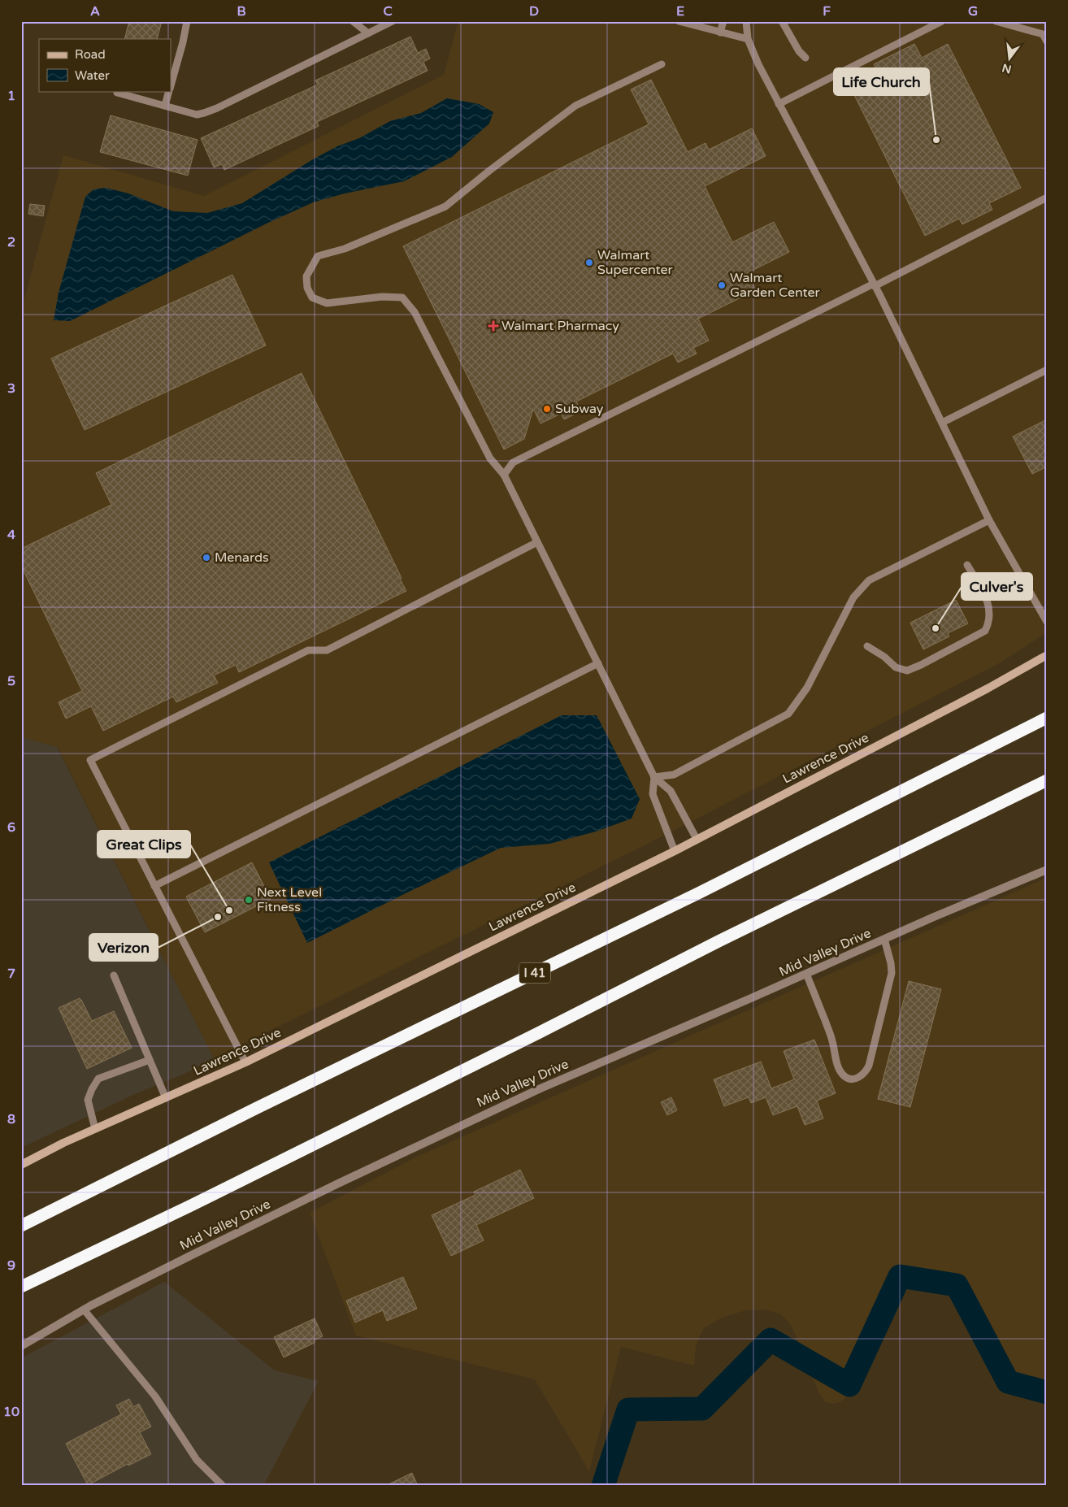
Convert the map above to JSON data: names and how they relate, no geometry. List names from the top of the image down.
{
  "streets": {
    "highway": ["I 41"],
    "main road": ["Lawrence Drive"],
    "street": ["Mid Valley Drive"]
  },
  "places": {
    "other": [
      "Life Church",
      "Walmart Supercenter",
      "Walmart Garden Center",
      "Subway",
      "Menards",
      "Culver's",
      "Next Level Fitness",
      "Great Clips",
      "Verizon"
    ],
    "health": ["Walmart Pharmacy"]
  },
  "legend": ["Road", "Water"],
  "north": "bottom",
  "grid": {
    "columns": [
      "A",
      "B",
      "C",
      "D",
      "E",
      "F",
      "G"
    ],
    "rows": [
      "1",
      "2",
      "3",
      "4",
      "5",
      "6",
      "7",
      "8",
      "9",
      "10"
    ]
  }
}
